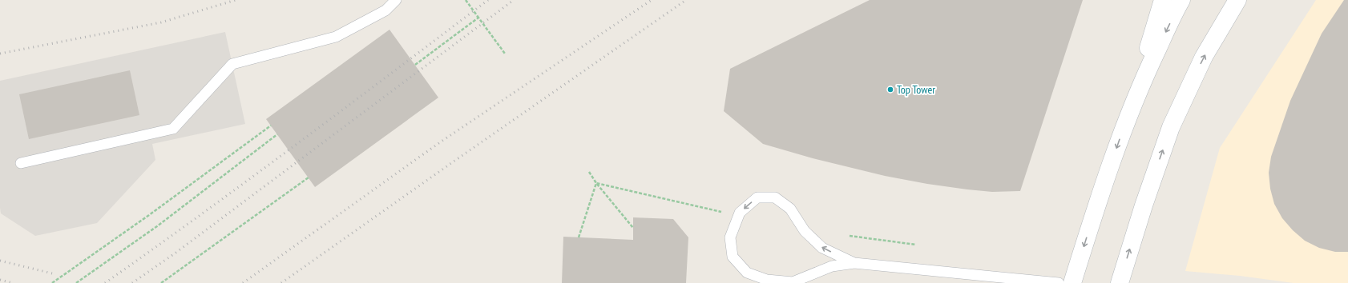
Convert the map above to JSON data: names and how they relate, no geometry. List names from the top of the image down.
{
  "places": ["Top Tower"]
}
